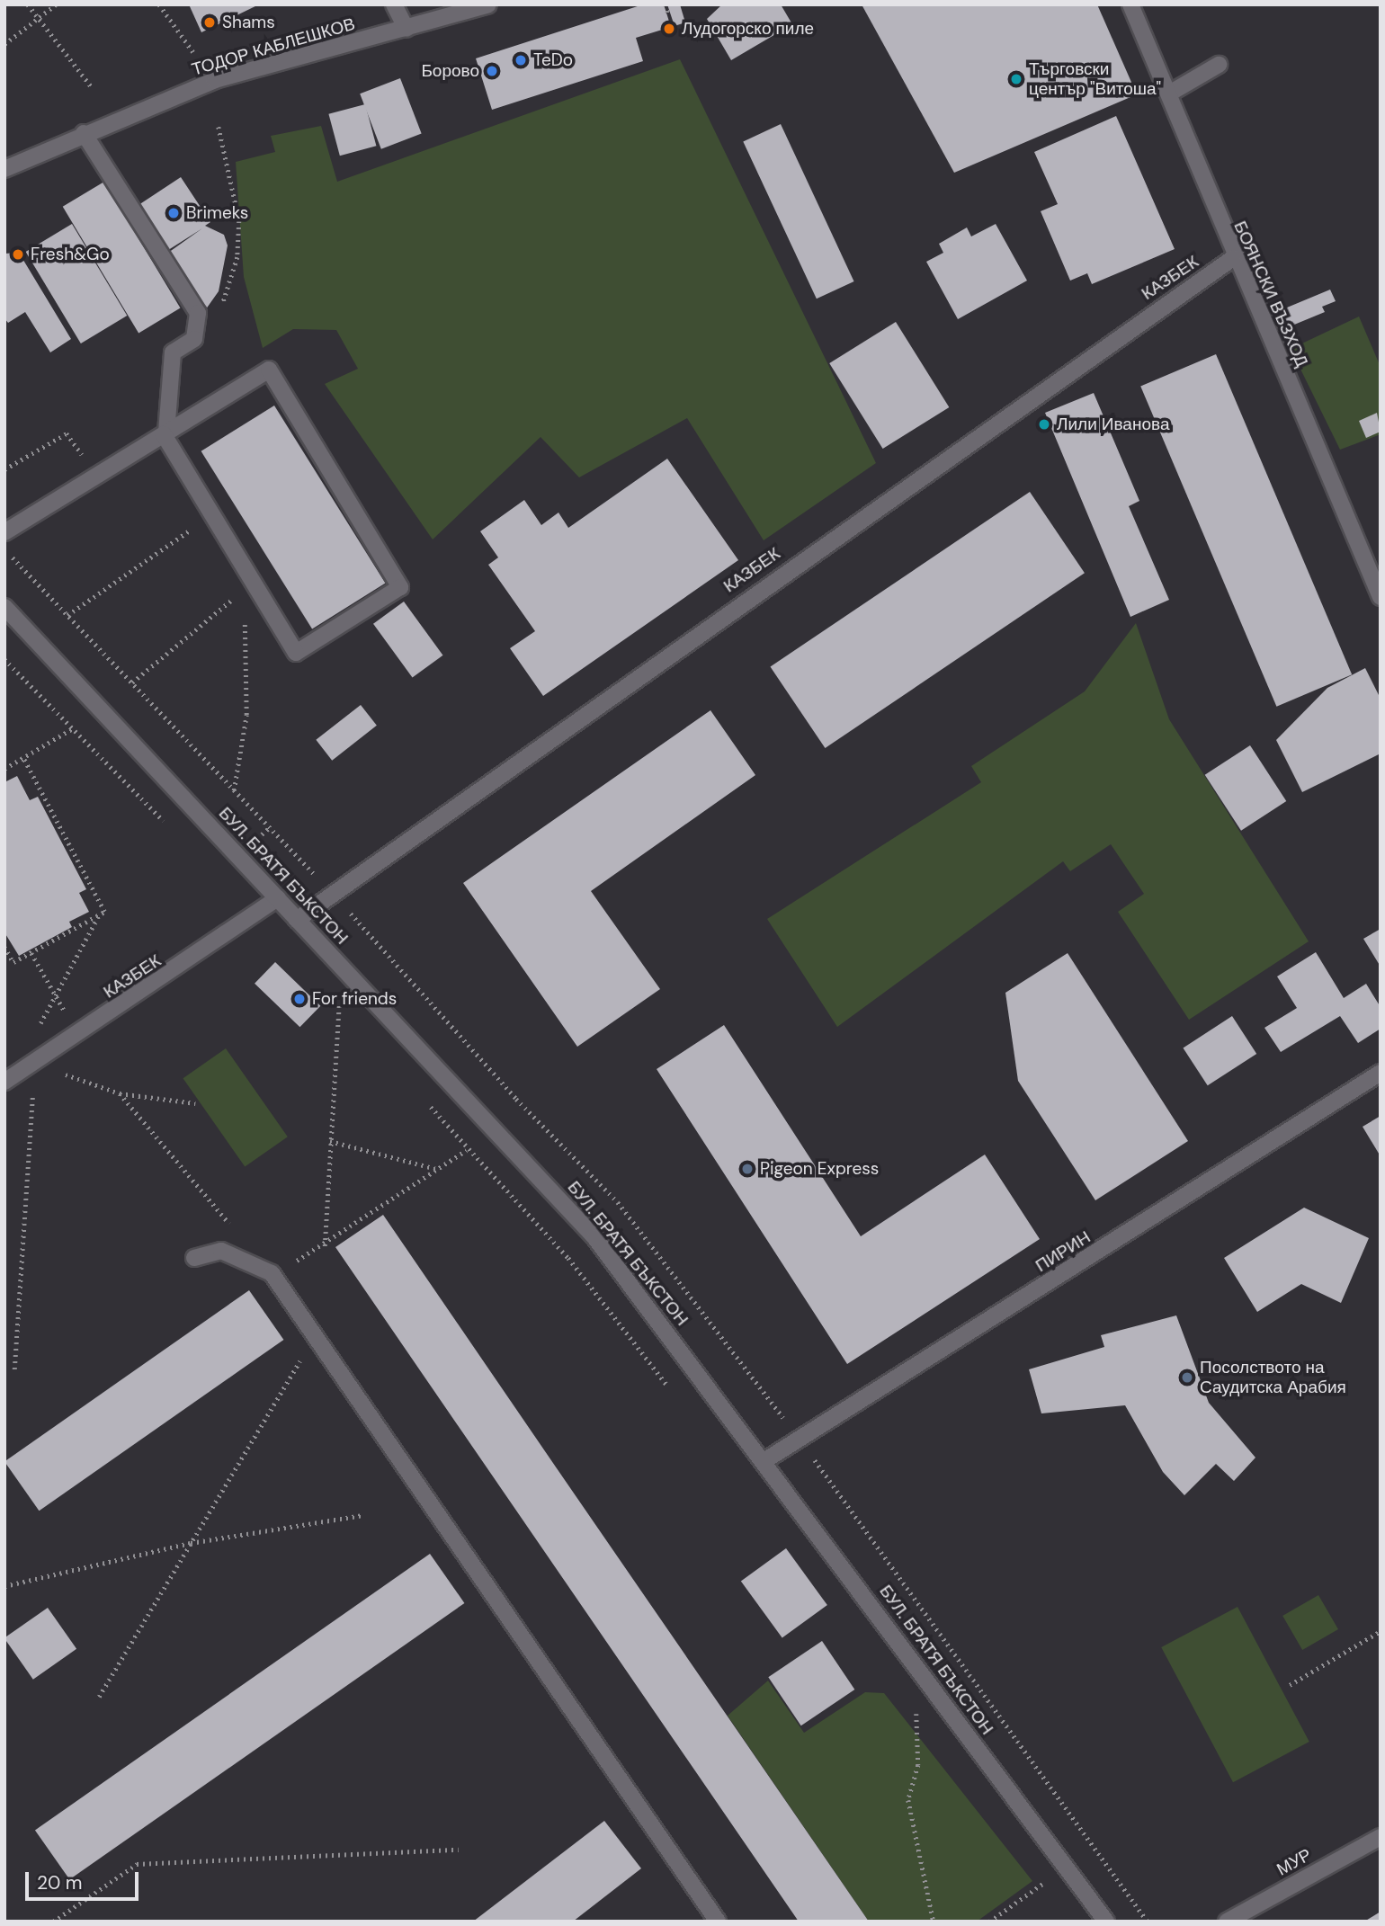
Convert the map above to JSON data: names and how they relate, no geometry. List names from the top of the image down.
{
  "streets": {
    "street": [
      "ТОДОР КАБЛЕШКОВ",
      "КАЗБЕК",
      "БОЯНСКИ ВЪЗХОД",
      "БУЛ. БРАТЯ БЪКСТОН",
      "ПИРИН",
      "МУР"
    ]
  },
  "crossings": [
    ["КАЗБЕК", "БОЯНСКИ ВЪЗХОД"],
    ["КАЗБЕК", "БУЛ. БРАТЯ БЪКСТОН"],
    ["БУЛ. БРАТЯ БЪКСТОН", "ПИРИН"]
  ],
  "places": [
    "Shams",
    "Лудогорско пиле",
    "TeDo",
    "Борово",
    "Търговски център \"Витоша\"",
    "Brimeks",
    "Fresh&Go",
    "Лили Иванова",
    "For friends",
    "Pigeon Express",
    "Посолството на Саудитска Арабия"
  ],
  "scale_bar": "20 m"
}
